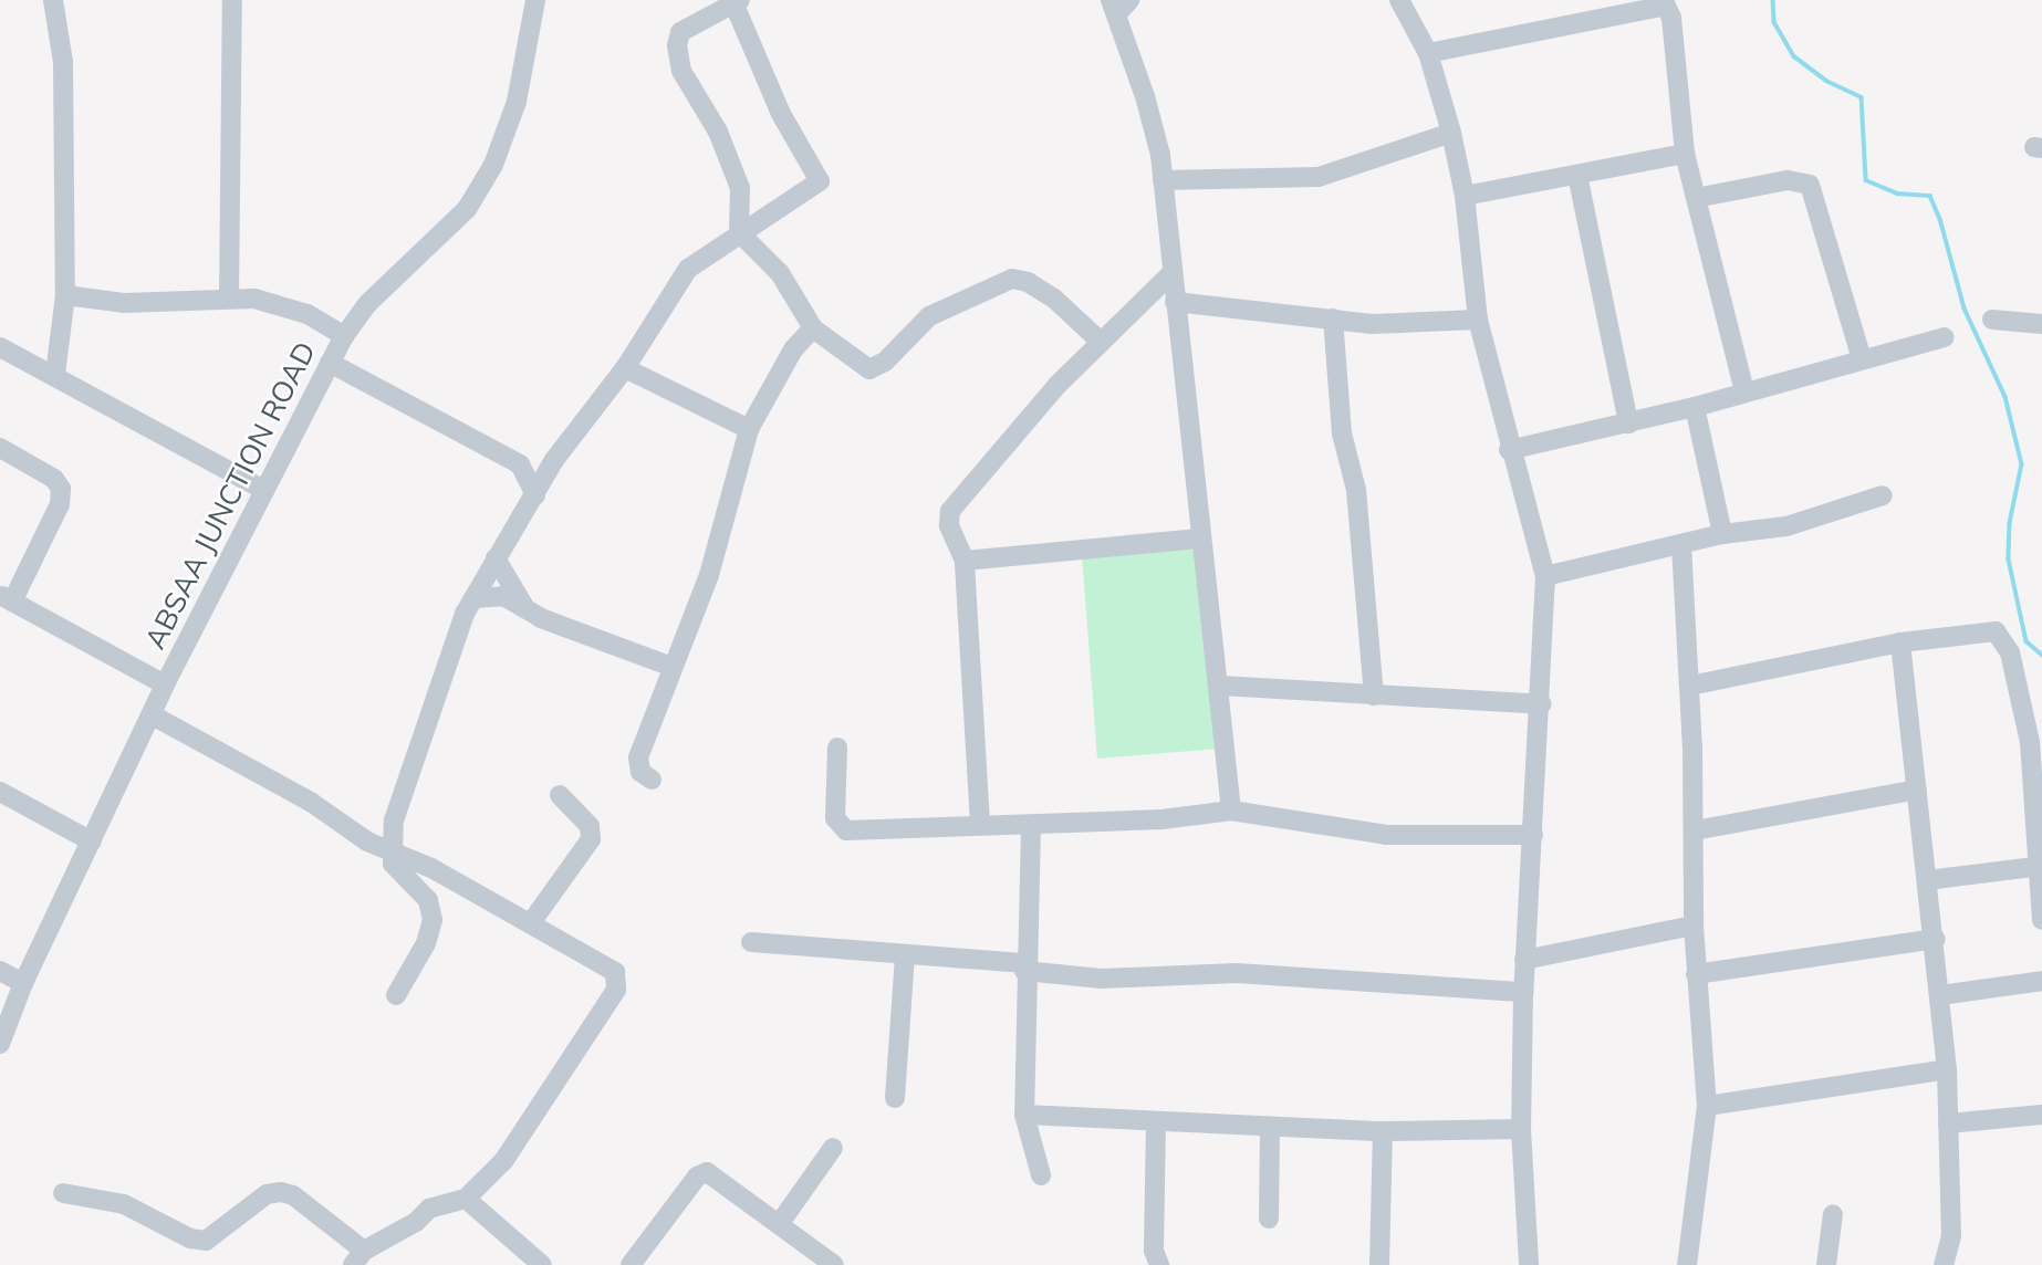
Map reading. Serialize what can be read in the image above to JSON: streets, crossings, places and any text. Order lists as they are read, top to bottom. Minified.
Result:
{"streets":{"street":["ABSAA JUNCTION ROAD"]}}
